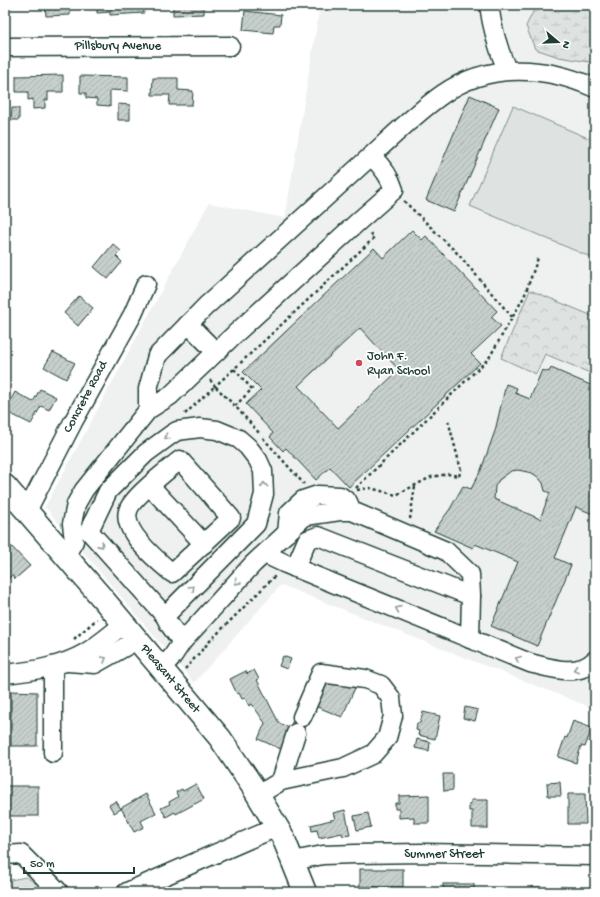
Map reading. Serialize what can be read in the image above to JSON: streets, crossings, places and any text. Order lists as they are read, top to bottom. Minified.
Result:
{"streets":{"main road":["Pleasant Street"],"street":["Pillsbury Avenue","Concrete Road","Summer Street"]},"crossings":[["Concrete Road","Pleasant Street"],["Pleasant Street","Summer Street"]],"places":["John F. Ryan School"],"scale_bar":"50 m","north":"right"}
